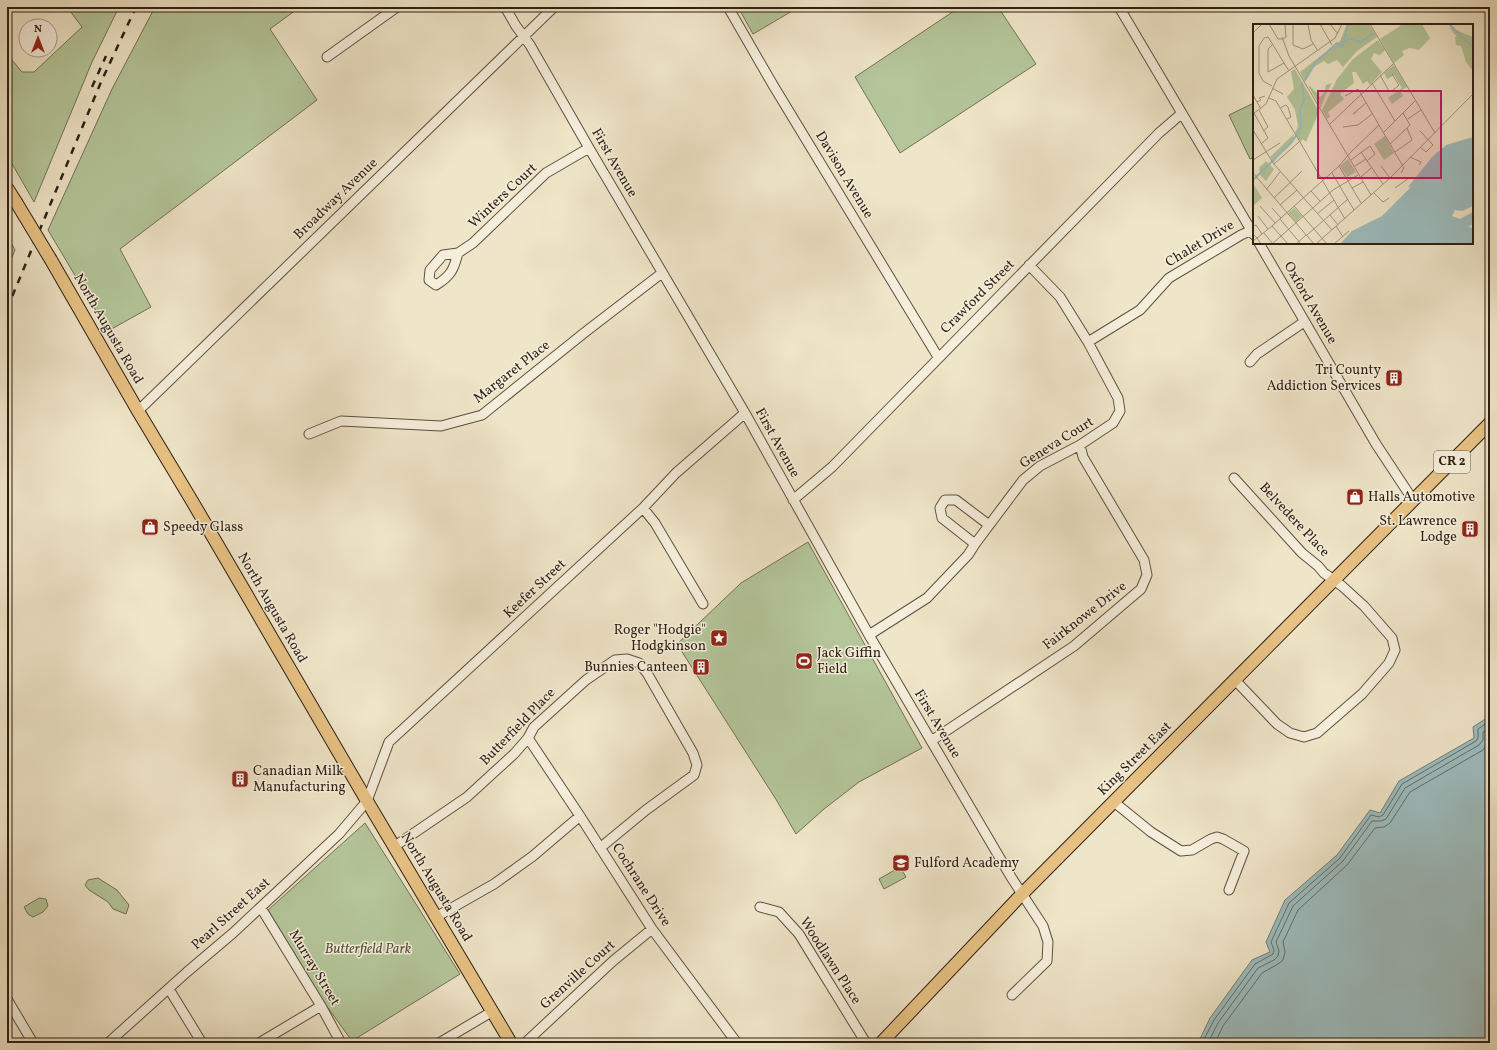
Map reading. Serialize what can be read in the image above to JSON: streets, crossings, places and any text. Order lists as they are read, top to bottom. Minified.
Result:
{"streets":{"main road":["North Augusta Road","CR 2","King Street East"],"street":["First Avenue","Davison Avenue","Winters Court","Broadway Avenue","Chalet Drive","Crawford Street","Oxford Avenue","Margaret Place","Geneva Court","Belvedere Place","Keefer Street","Fairknowe Drive","Butterfield Place","Cochrane Drive","Pearl Street East","Woodlawn Place","Murray Street","Grenville Court"]},"crossings":[["First Avenue","Winters Court"],["First Avenue","Broadway Avenue"],["First Avenue","Crawford Street"],["First Avenue","Margaret Place"],["First Avenue","Geneva Court"],["First Avenue","Keefer Street"],["First Avenue","Fairknowe Drive"],["First Avenue","King Street East"],["Davison Avenue","Crawford Street"],["Broadway Avenue","North Augusta Road"],["Chalet Drive","Geneva Court"],["Crawford Street","Geneva Court"],["Oxford Avenue","CR 2"],["Oxford Avenue","King Street East"],["North Augusta Road","Keefer Street"],["North Augusta Road","Butterfield Place"],["North Augusta Road","Pearl Street East"],["Geneva Court","Fairknowe Drive"],["CR 2","King Street East"],["Belvedere Place","King Street East"],["Keefer Street","Pearl Street East"],["Butterfield Place","Cochrane Drive"],["Cochrane Drive","Grenville Court"],["Pearl Street East","Murray Street"]],"parks":["Butterfield Park"],"places":{"building":["Tri County Addiction Services","St. Lawrence Lodge","Bunnies Canteen","Canadian Milk Manufacturing"],"shop":["Halls Automotive","Speedy Glass"],"place":["Roger \"Hodgie\" Hodgkinson"],"sports":["Jack Giffin Field"],"school or university":["Fulford Academy"]},"north":"top"}
